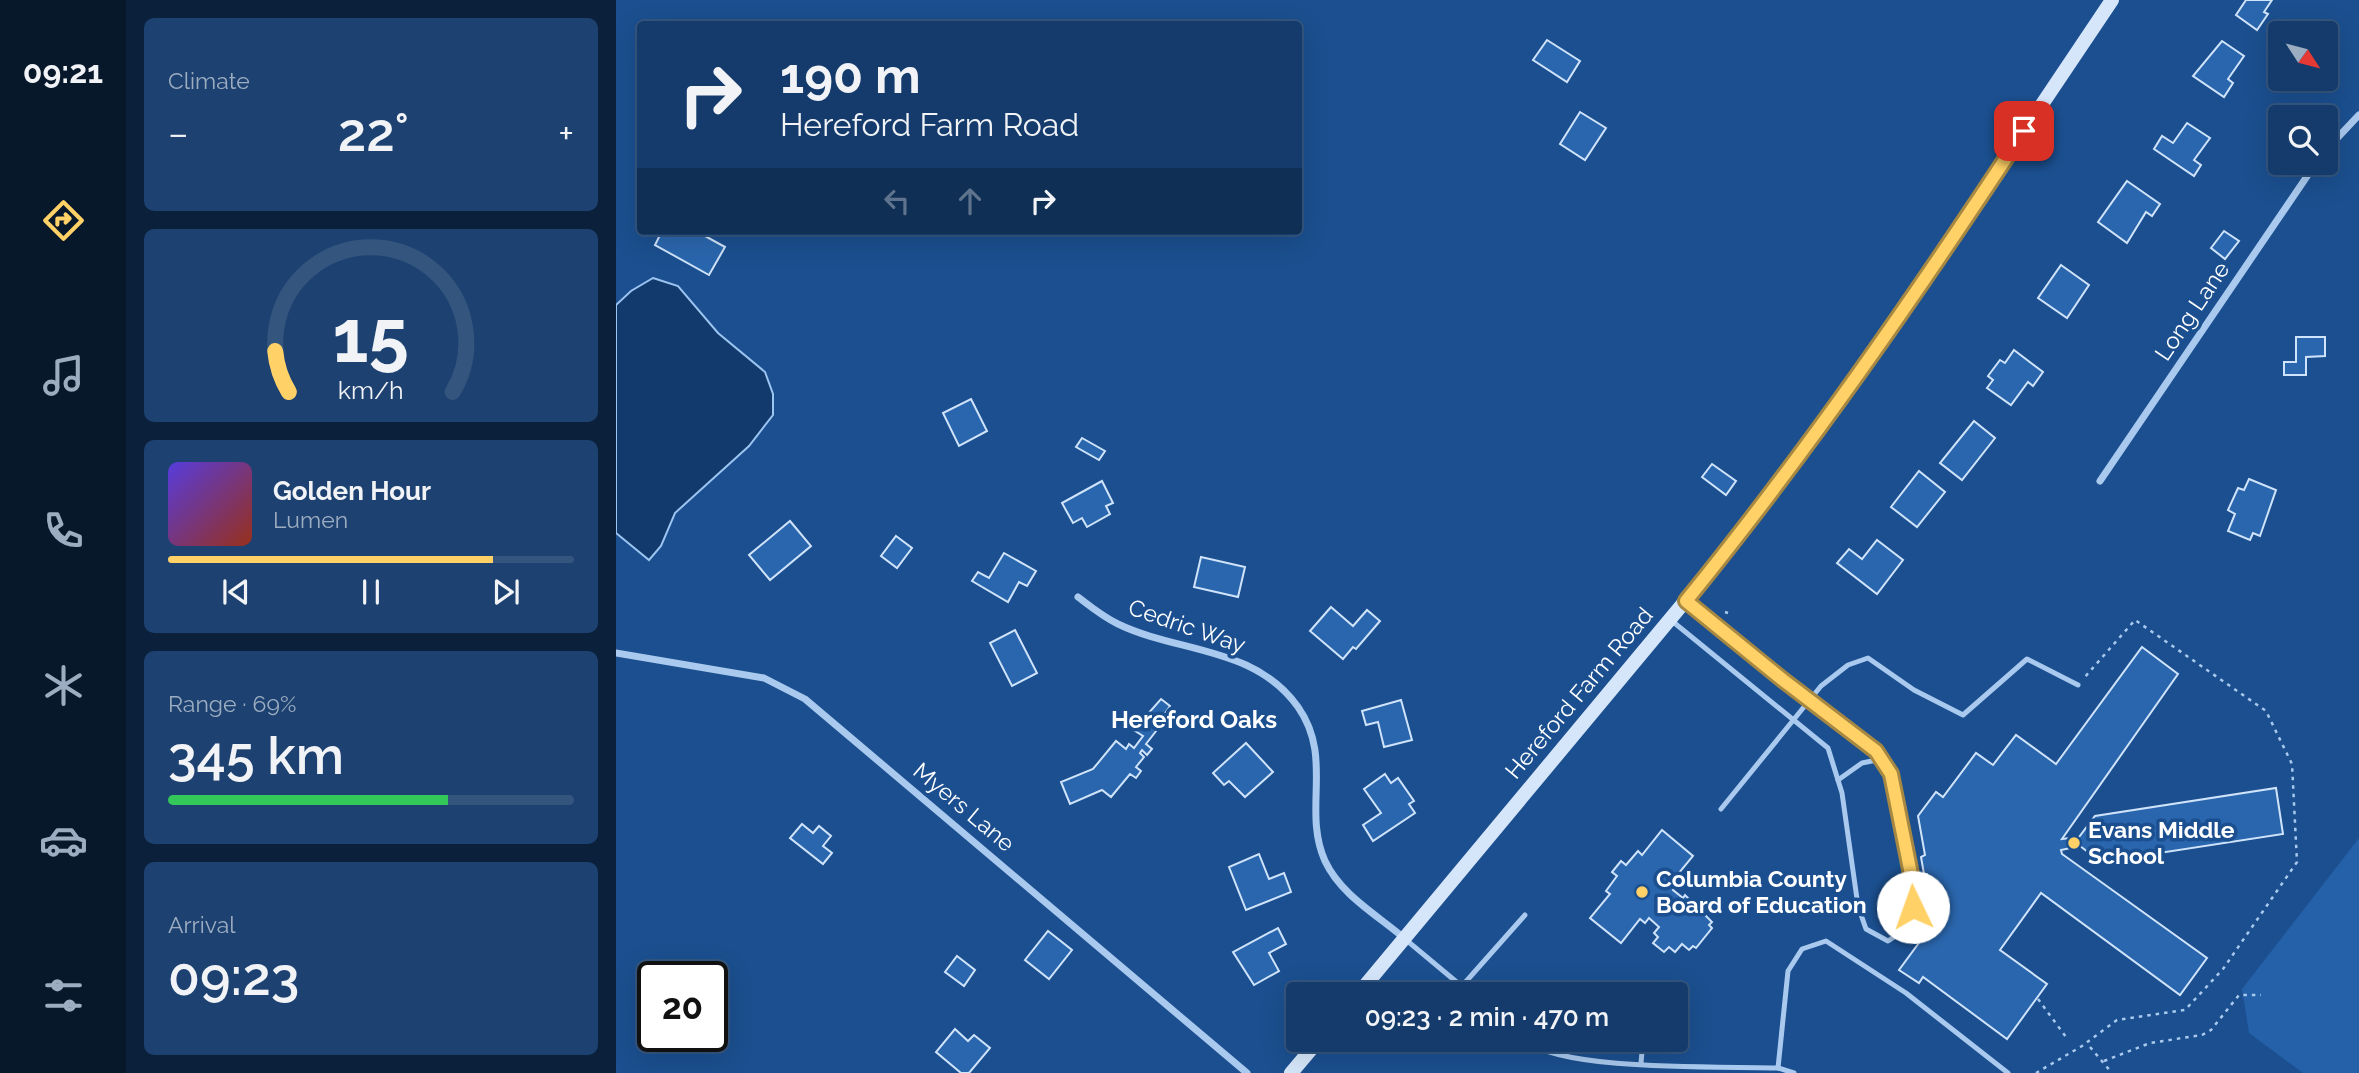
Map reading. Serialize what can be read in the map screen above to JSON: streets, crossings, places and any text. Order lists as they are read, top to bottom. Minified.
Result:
{"streets":{"street":["Long Lane","Cedric Way","Hereford Farm Road","Myers Lane"]},"crossings":[["Cedric Way","Hereford Farm Road"]],"districts":["Hereford Oaks"],"places":["Evans Middle School","Columbia County Board of Education"],"north":"bottom right","page":{"tabs":"09:21","tile":["Climate",["Range · 69%","345 km"],["Arrival","09:23"]],"turn":["190 m","Hereford Farm Road"],"heat":["−","22°","+"],"song":["Golden Hour","Lumen"],"limit":"20","trip":"09:23 · 2 min · 470 m","gauge":["15","km/h"]}}
